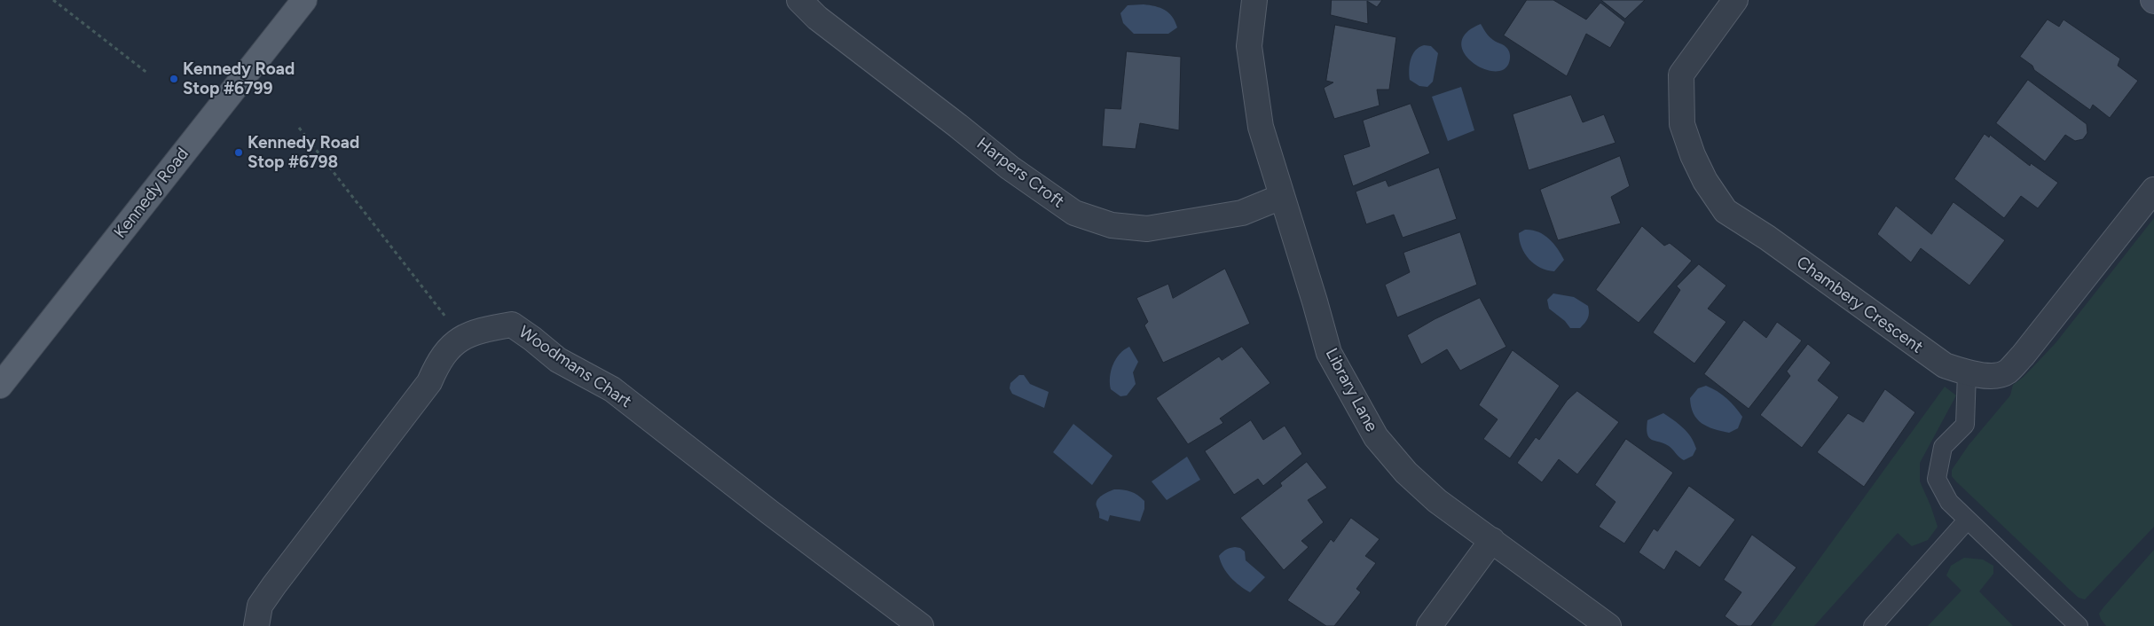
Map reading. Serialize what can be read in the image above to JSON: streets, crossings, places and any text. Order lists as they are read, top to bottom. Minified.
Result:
{"streets":{"main road":["Kennedy Road"],"street":["Harpers Croft","Chambery Crescent","Woodmans Chart","Library Lane"]},"crossings":[["Harpers Croft","Library Lane"]],"places":["Kennedy Road Stop #6799","Kennedy Road Stop #6798"]}
